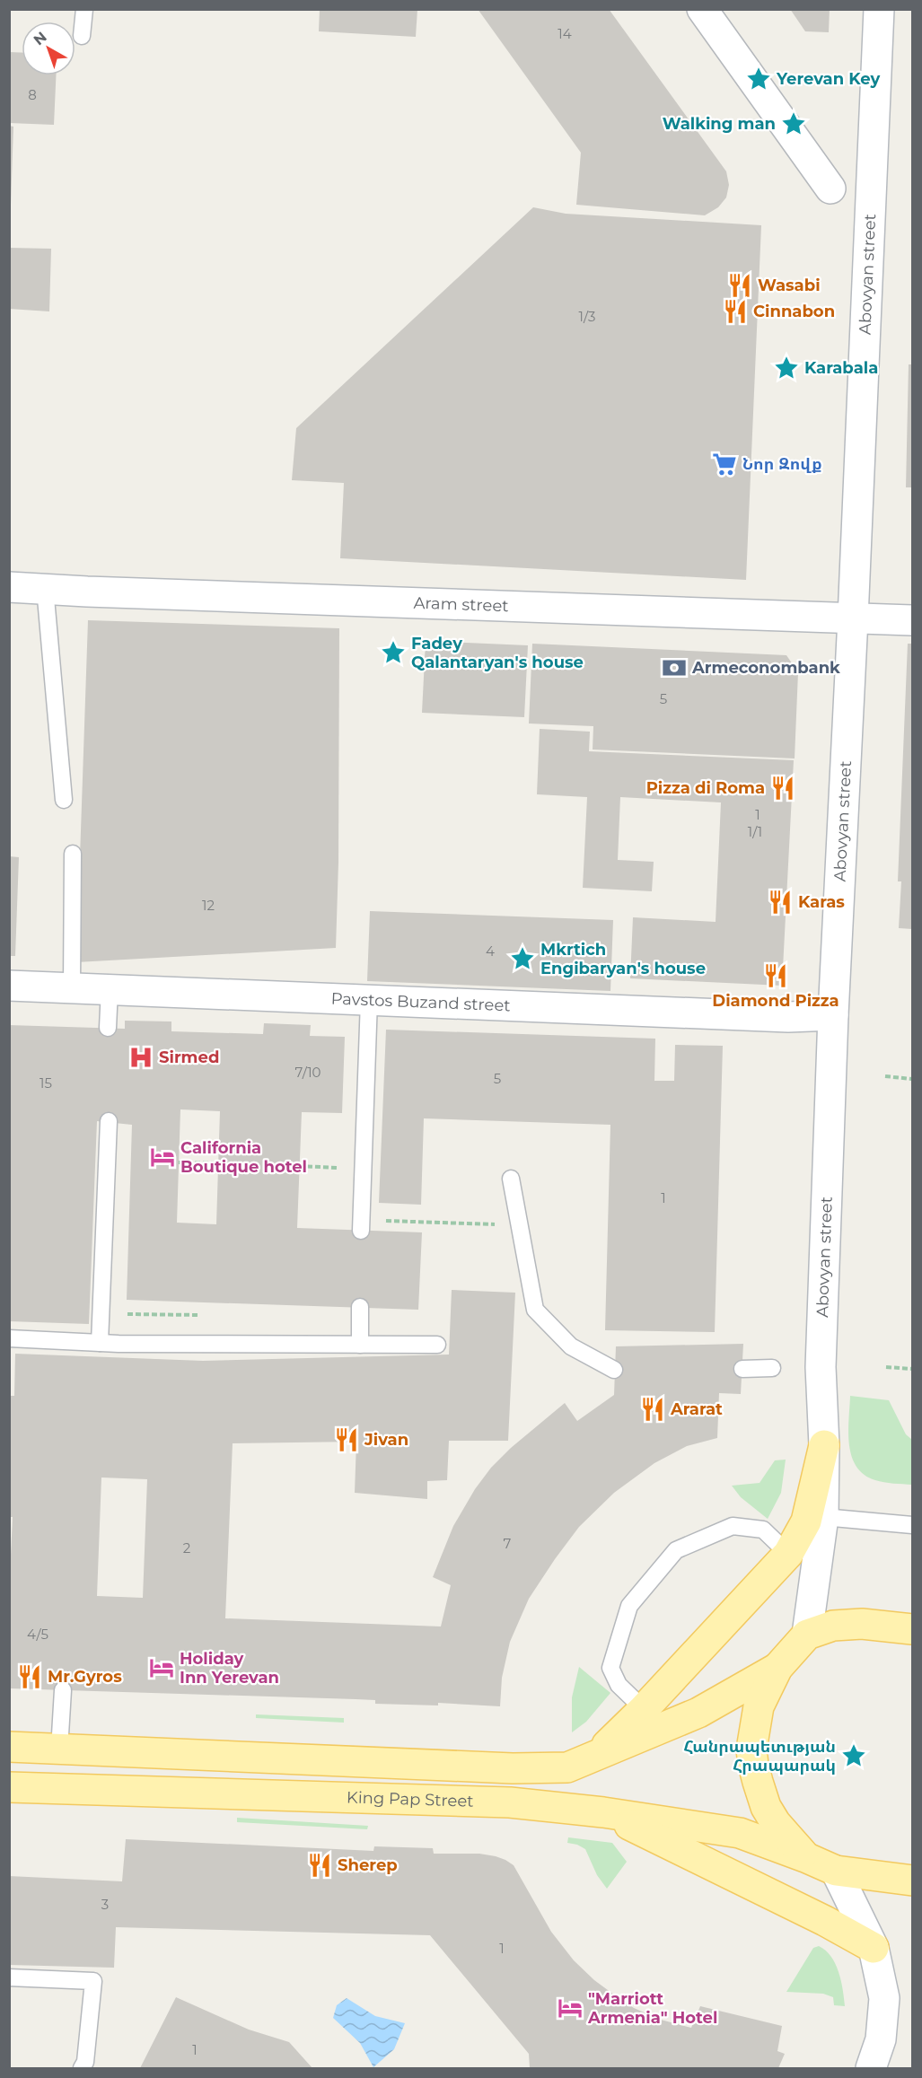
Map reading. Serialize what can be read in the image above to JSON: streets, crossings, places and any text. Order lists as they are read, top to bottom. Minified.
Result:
{"streets":{"main road":["King Pap Street"],"street":["Abovyan street","Aram street","Pavstos Buzand street"]},"crossings":[["Abovyan street","Aram street"],["Abovyan street","Pavstos Buzand street"]],"places":{"place":["Yerevan Key","Walking man","Karabala","Fadey Qalantaryan's house","Mkrtich Engibaryan's house","Հանրապետւթյան Հրապարակ"],"restaurant":["Wasabi","Cinnabon","Pizza di Roma","Karas","Diamond Pizza","Ararat","Jivan","Mr.Gyros","Sherep"],"supermarket":["Նոր Զովք"],"bank":["Armeconombank"],"hospital":["Sirmed"],"hotel":["California Boutique hotel","Holiday Inn Yerevan","\"Marriott Armenia\" Hotel"]},"house_numbers":["14","8","1/3","5","1","1/1","12","4","7/10","5","15","1","7","2","4/5","3","1","1"],"north":"top left"}
